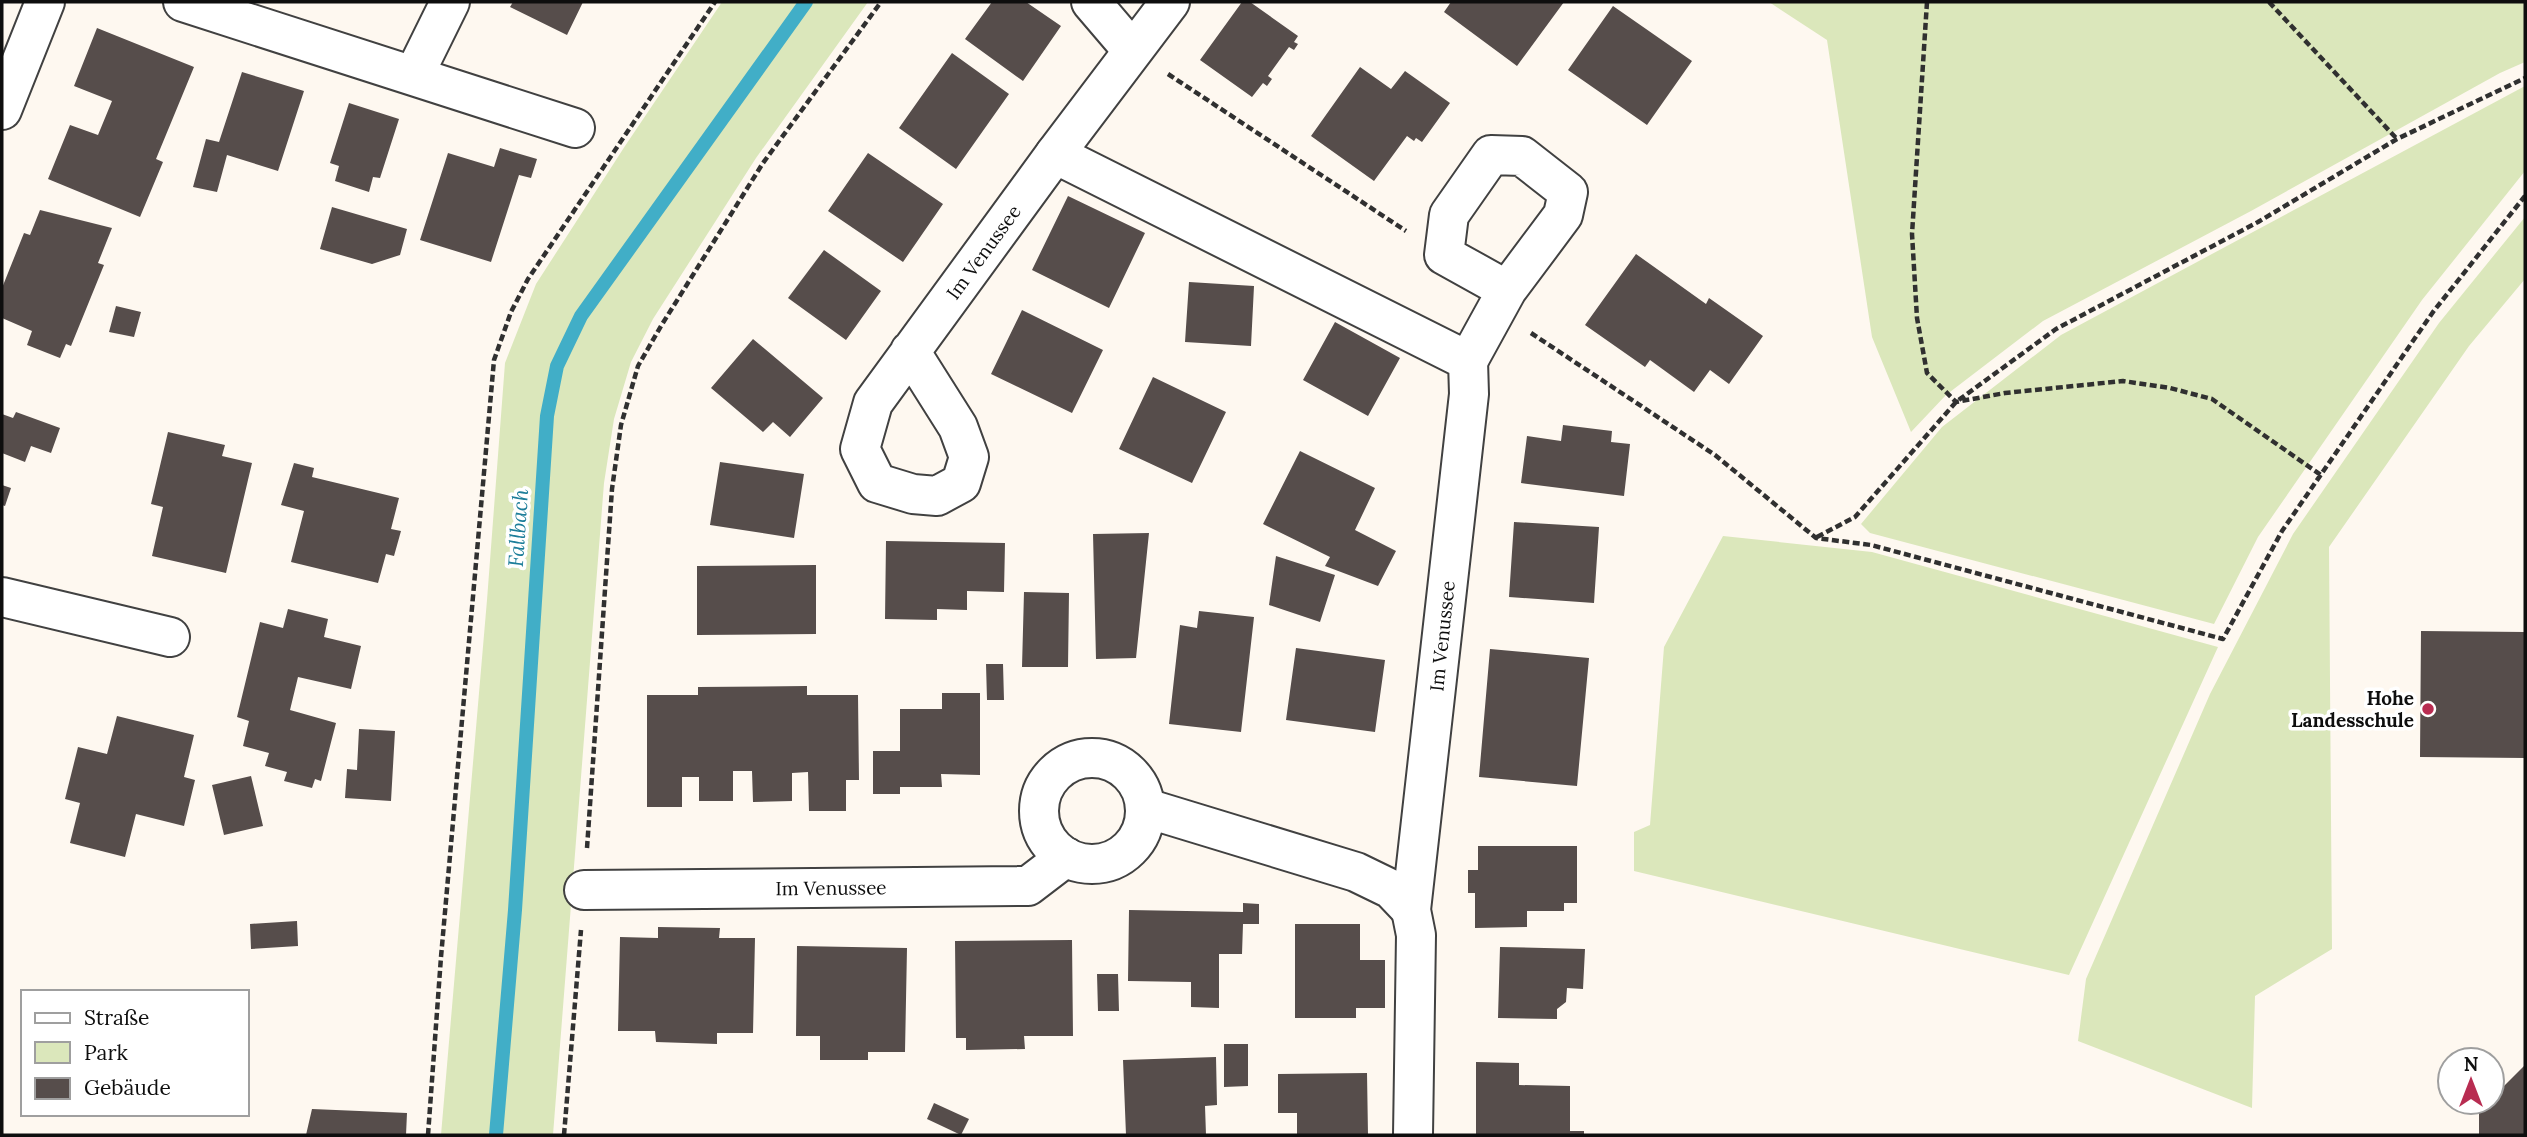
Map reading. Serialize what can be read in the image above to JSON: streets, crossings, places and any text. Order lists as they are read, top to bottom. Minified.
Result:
{"streets":{"street":["Im Venussee"]},"water":["Fallbach"],"places":["Hohe Landesschule"],"legend":["Straße","Park","Gebäude"],"north":"top"}
